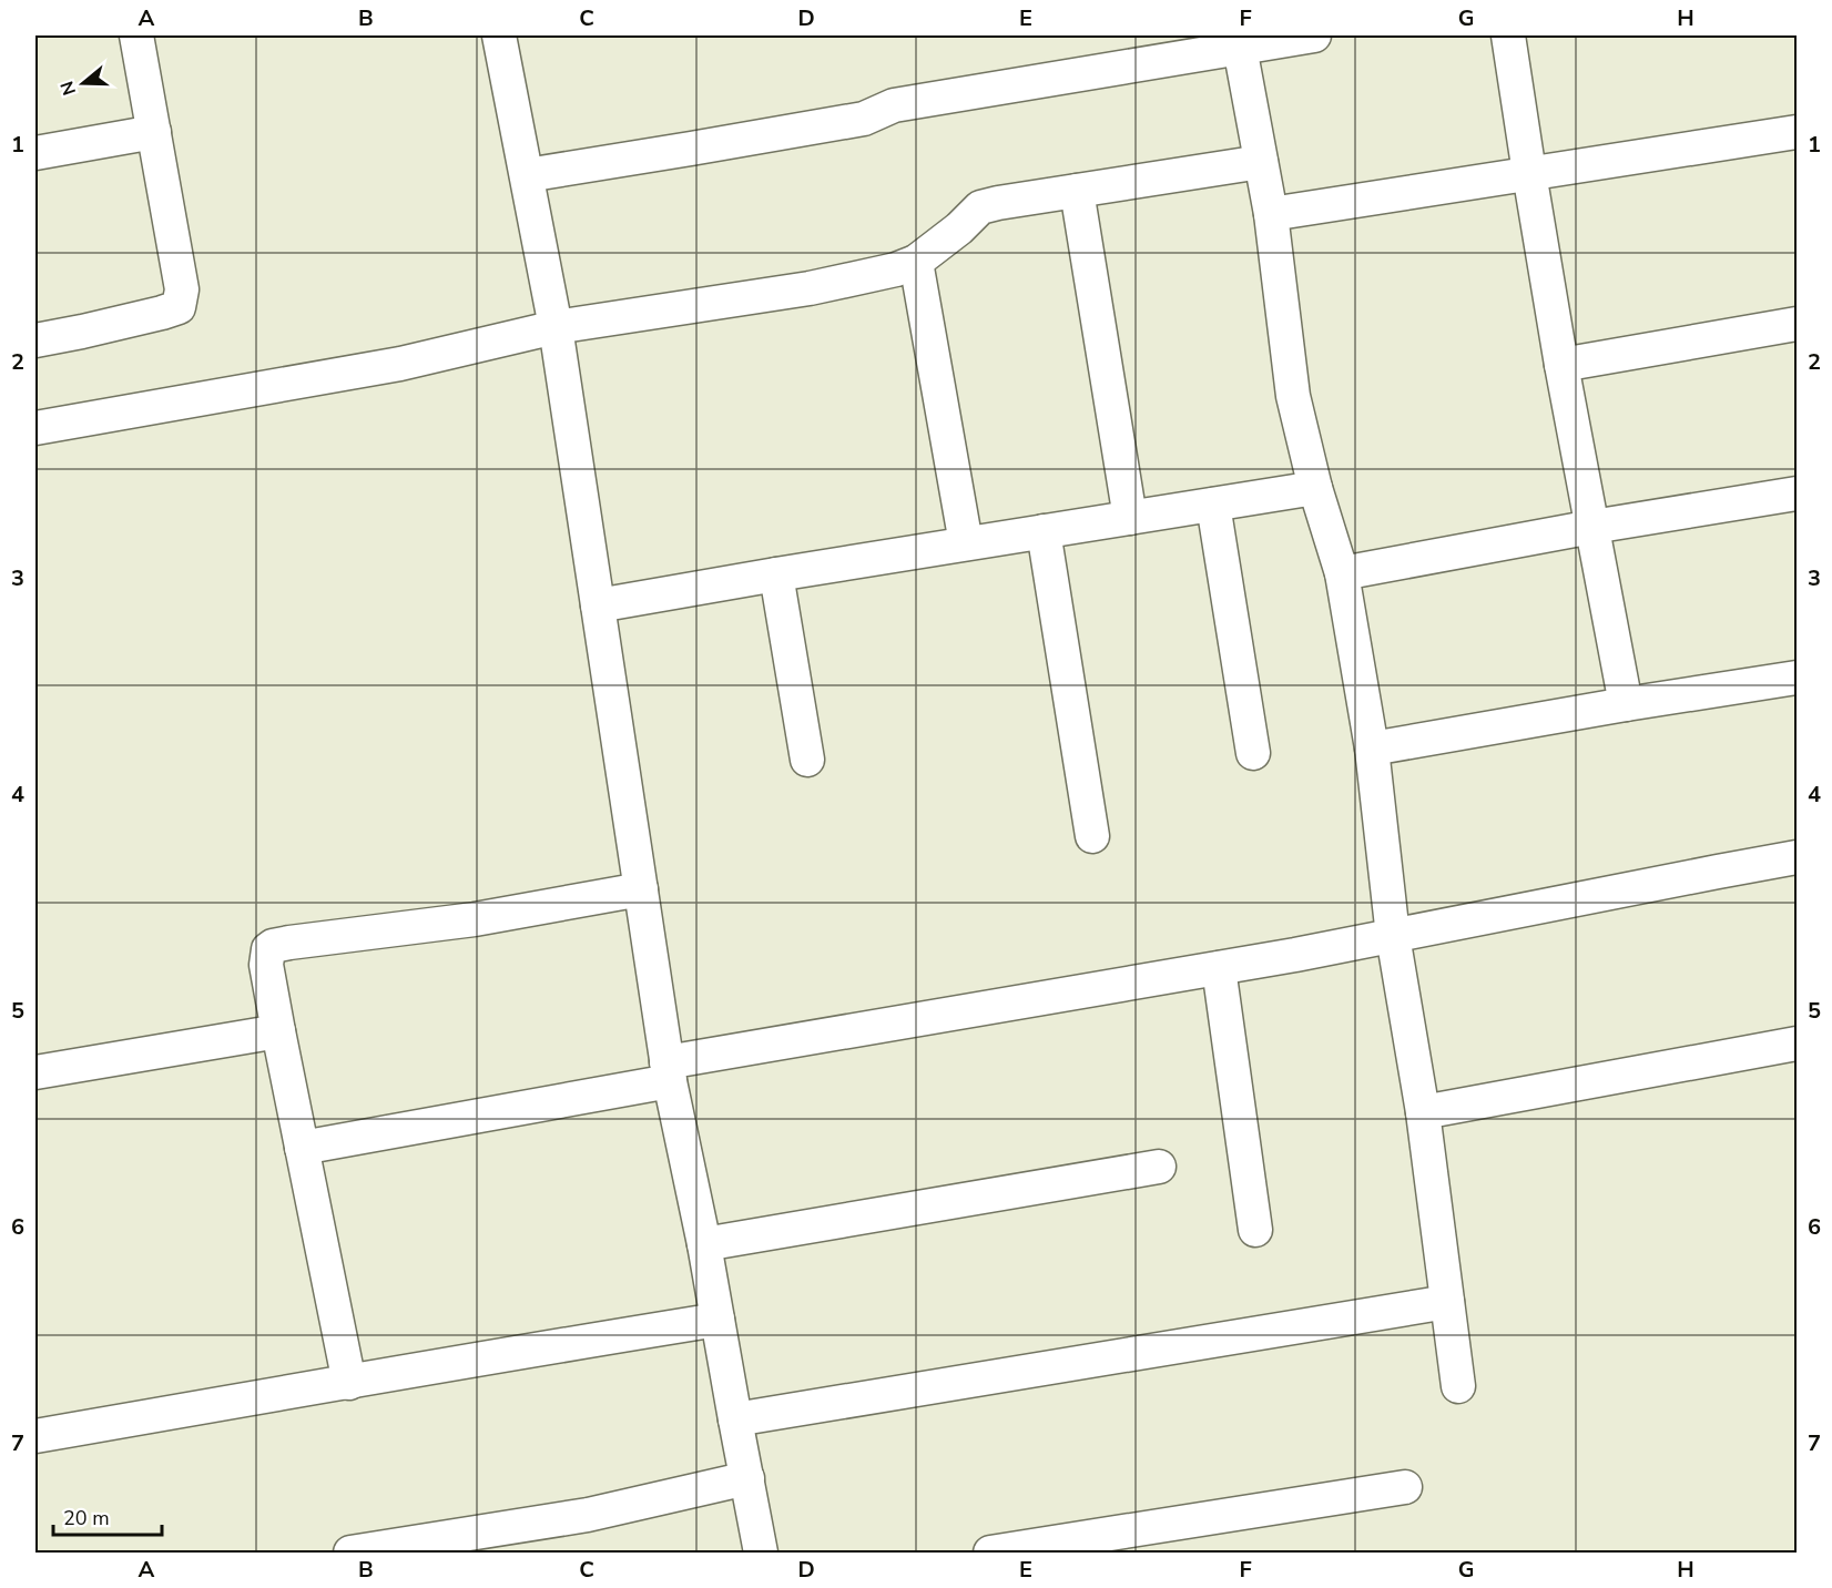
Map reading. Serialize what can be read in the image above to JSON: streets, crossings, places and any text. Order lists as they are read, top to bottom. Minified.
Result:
{"scale_bar":"20 m","north":"left","grid":{"columns":["A","B","C","D","E","F","G","H"],"rows":["1","2","3","4","5","6","7"]}}
